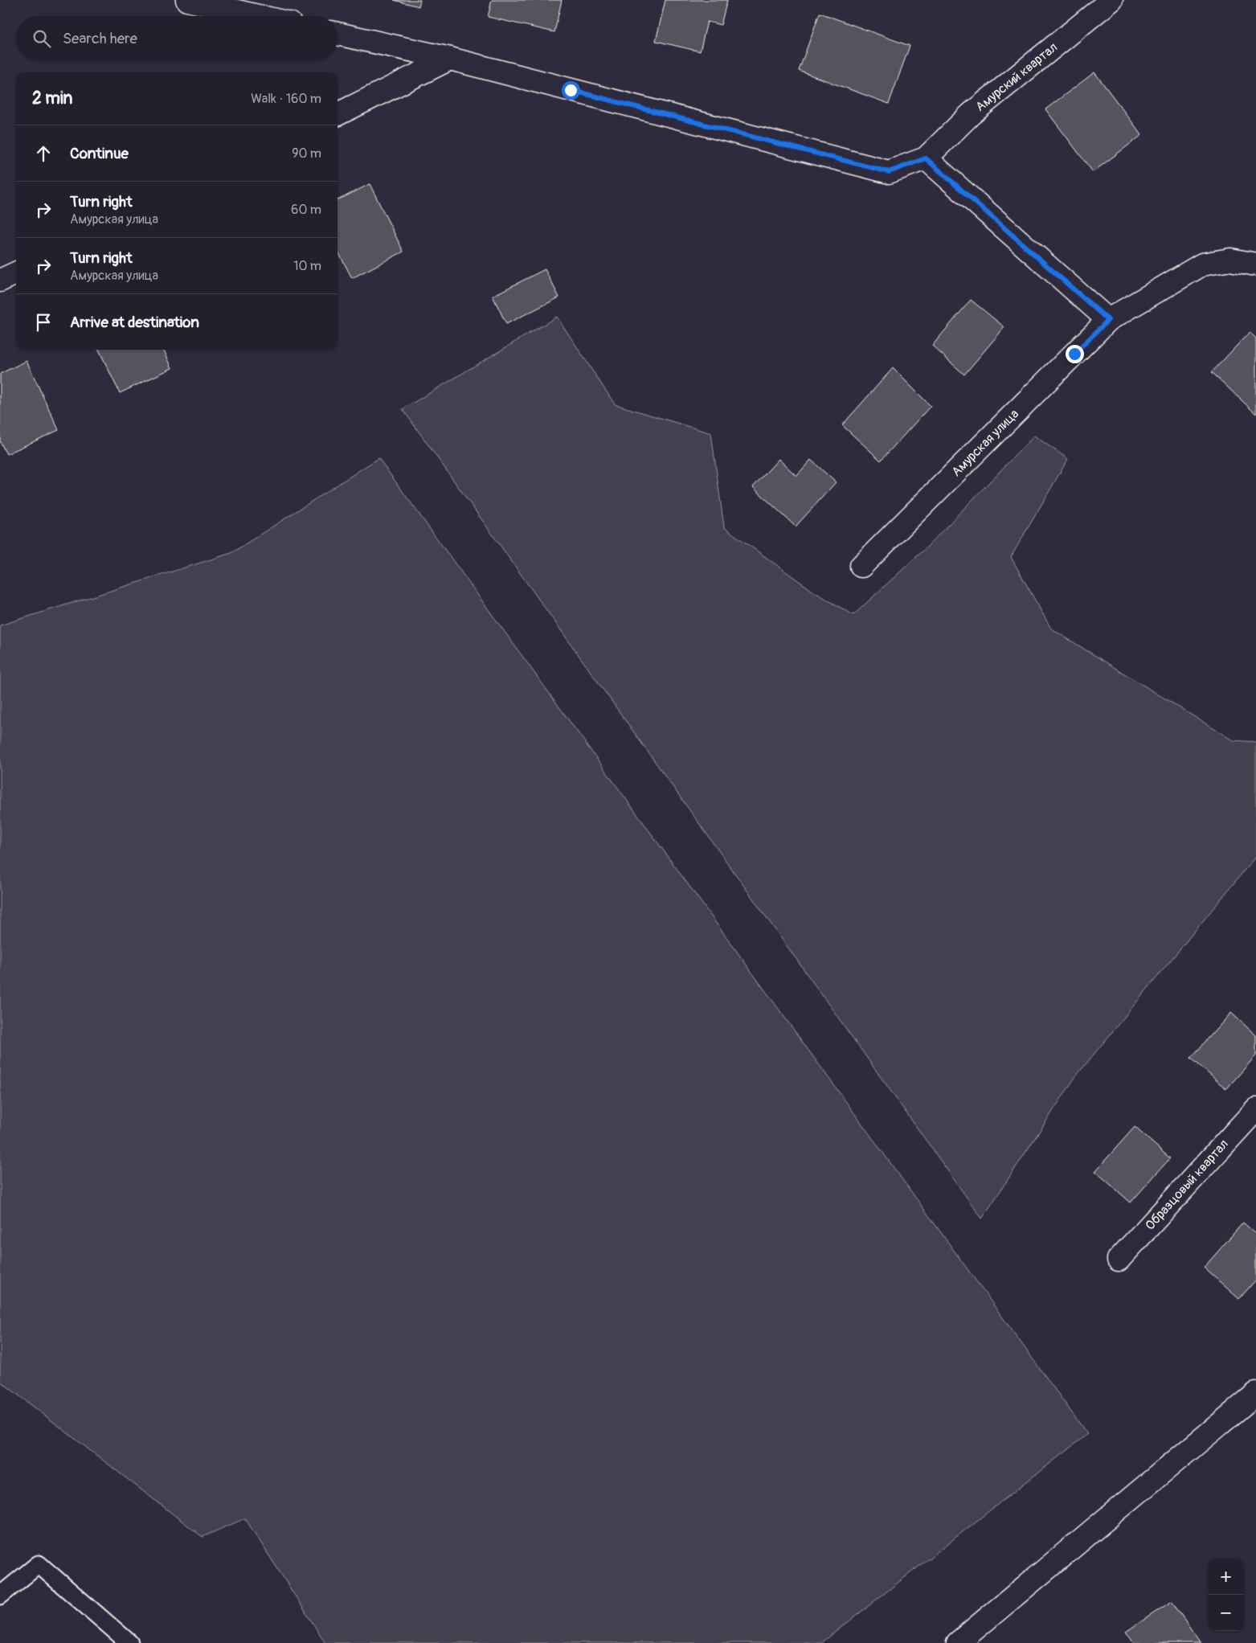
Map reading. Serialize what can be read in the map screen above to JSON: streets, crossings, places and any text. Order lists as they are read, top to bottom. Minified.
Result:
{"streets":{"street":["Амурский квартал","Амурская улица","Образцовый квартал"]},"page":{"search":"Search here","heading":["2 min","Walk · 160 m"],"list":[["Continue","90 m"],["Turn right","Амурская улица","60 m"],["Turn right","Амурская улица","10 m"],"Arrive at destination"],"map_buttons":["+","−"]}}
